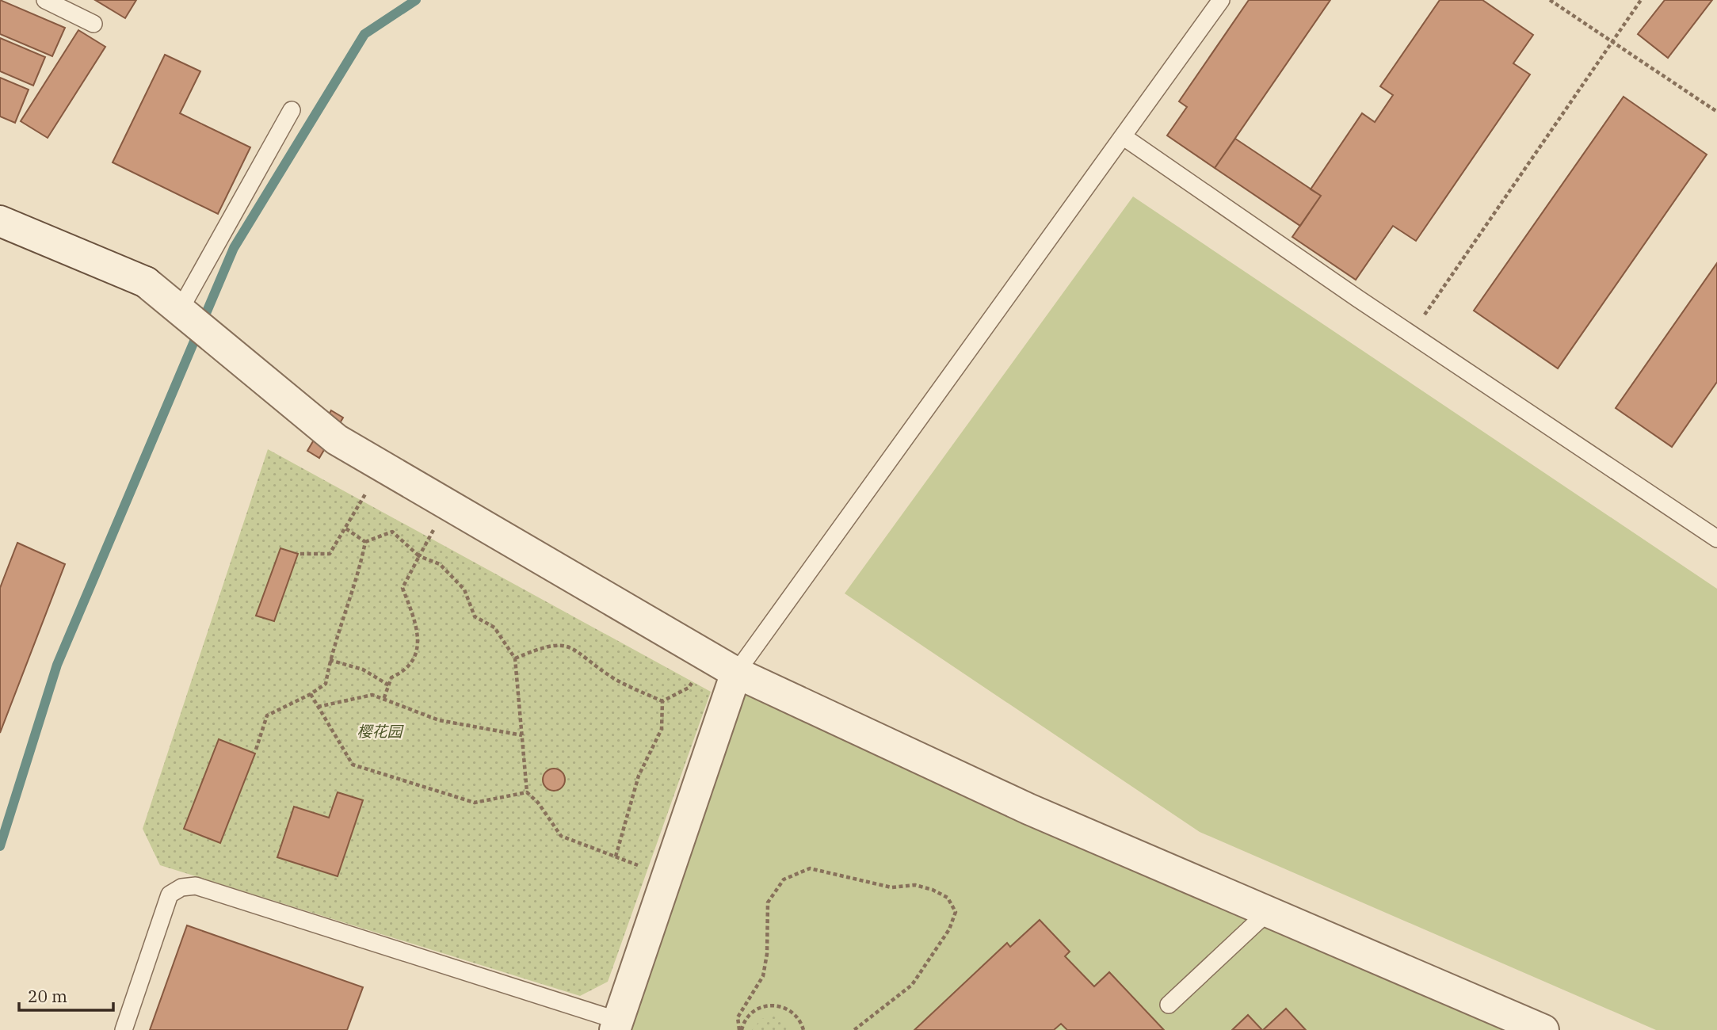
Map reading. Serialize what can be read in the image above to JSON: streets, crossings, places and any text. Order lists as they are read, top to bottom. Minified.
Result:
{"parks":["樱花园"],"scale_bar":"20 m"}
